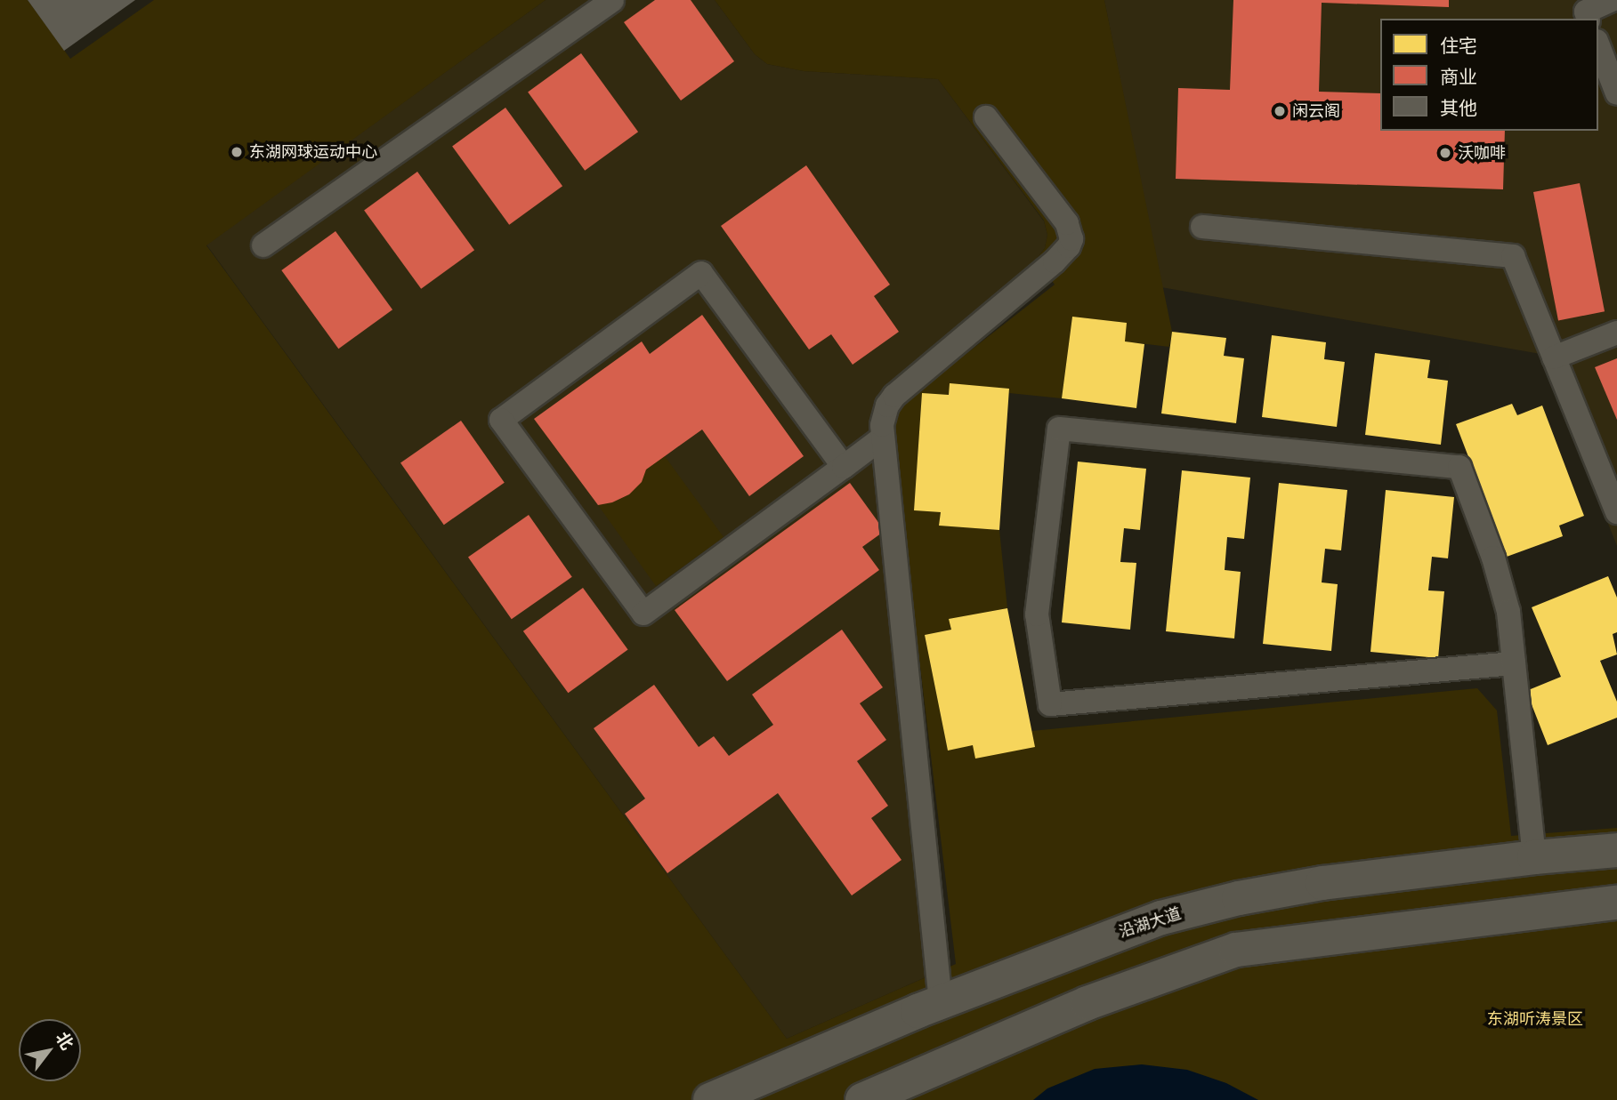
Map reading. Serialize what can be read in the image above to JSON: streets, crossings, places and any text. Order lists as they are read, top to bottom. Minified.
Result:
{"streets":{"street":["沿湖大道"]},"parks":["东湖听涛景区"],"places":["闲云阁","东湖网球运动中心","沃咖啡"],"legend":["住宅","商业","其他"],"north":"top right"}
